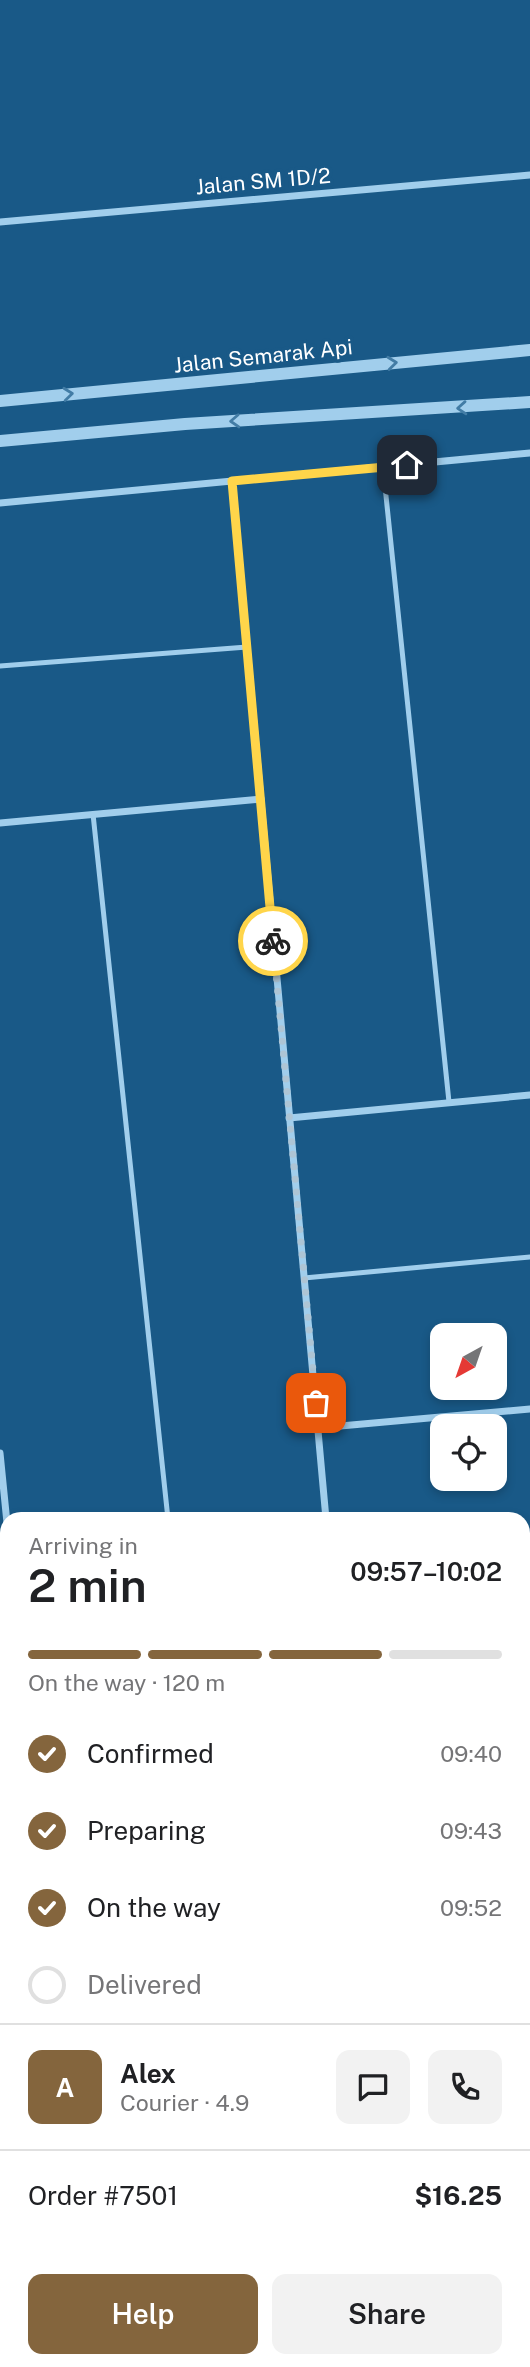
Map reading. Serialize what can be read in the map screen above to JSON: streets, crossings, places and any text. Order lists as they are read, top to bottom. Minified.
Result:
{"streets":{"street":["Jalan SM 1D/2","Jalan Semarak Api"]},"north":"bottom left","page":{"heading":["2 min","Arriving in","09:57–10:02"],"panel":["Alex","Courier · 4.9","Order #7501","$16.25"],"bar":"On the way · 120 m","list":[["Confirmed","09:40"],["Preparing","09:43"],["On the way","09:52"],"Delivered"],"round":"A","buttons":["Help","Share"]}}
